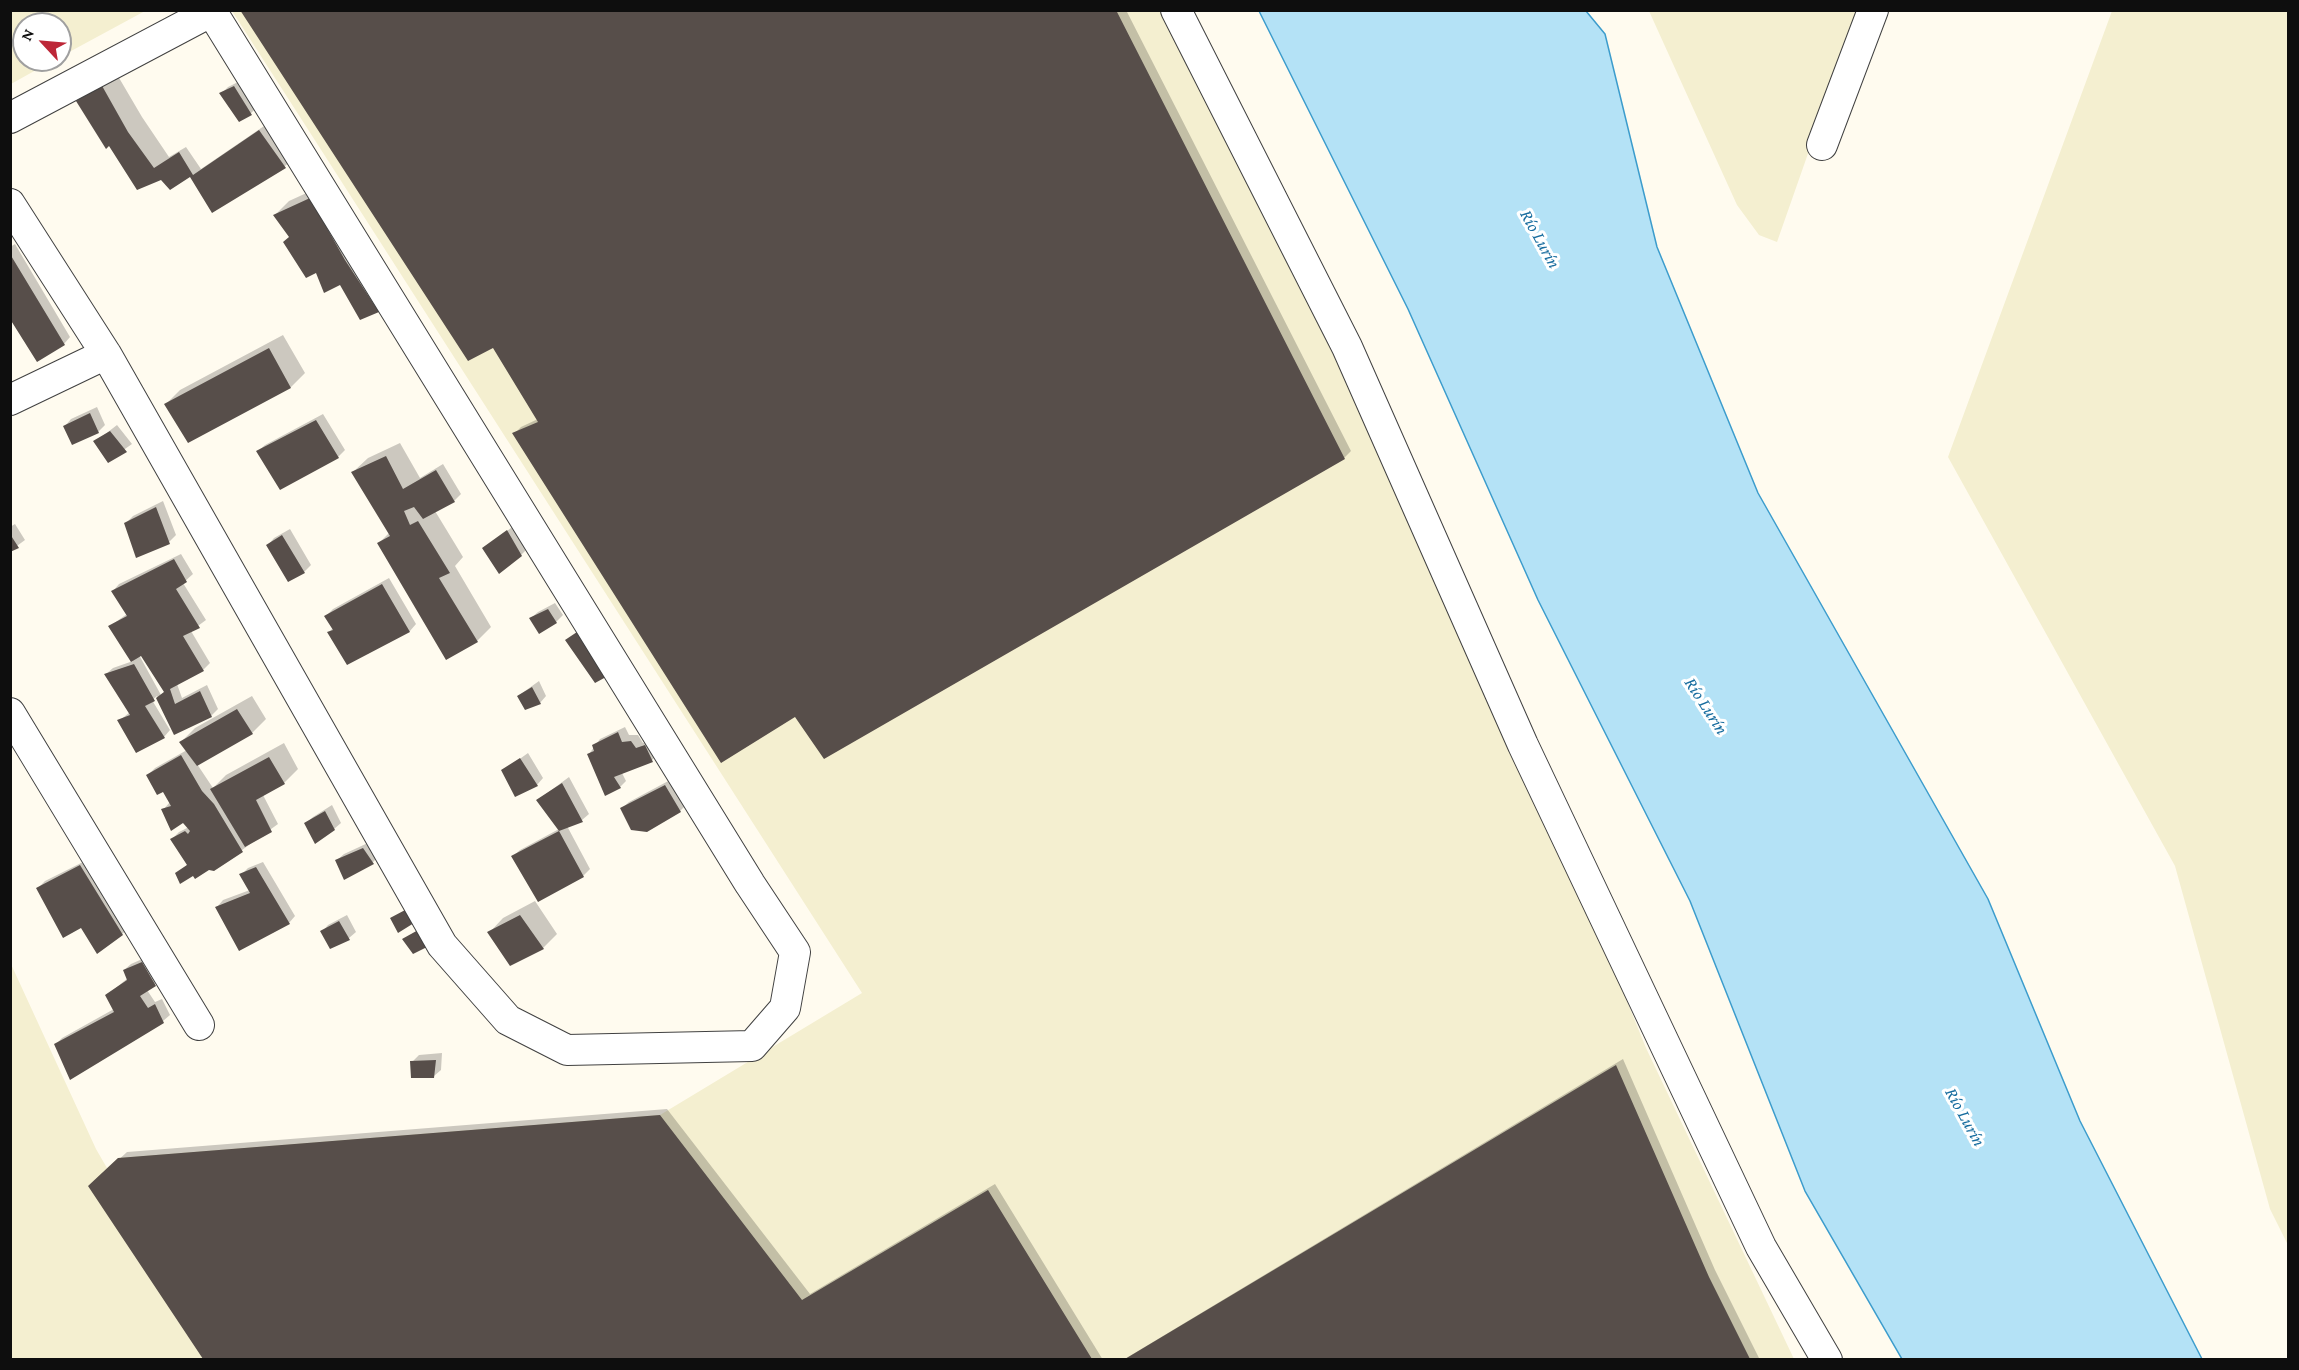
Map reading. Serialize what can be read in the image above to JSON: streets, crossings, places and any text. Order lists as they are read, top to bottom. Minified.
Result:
{"water":["Río Lurín"],"north":"top left"}
